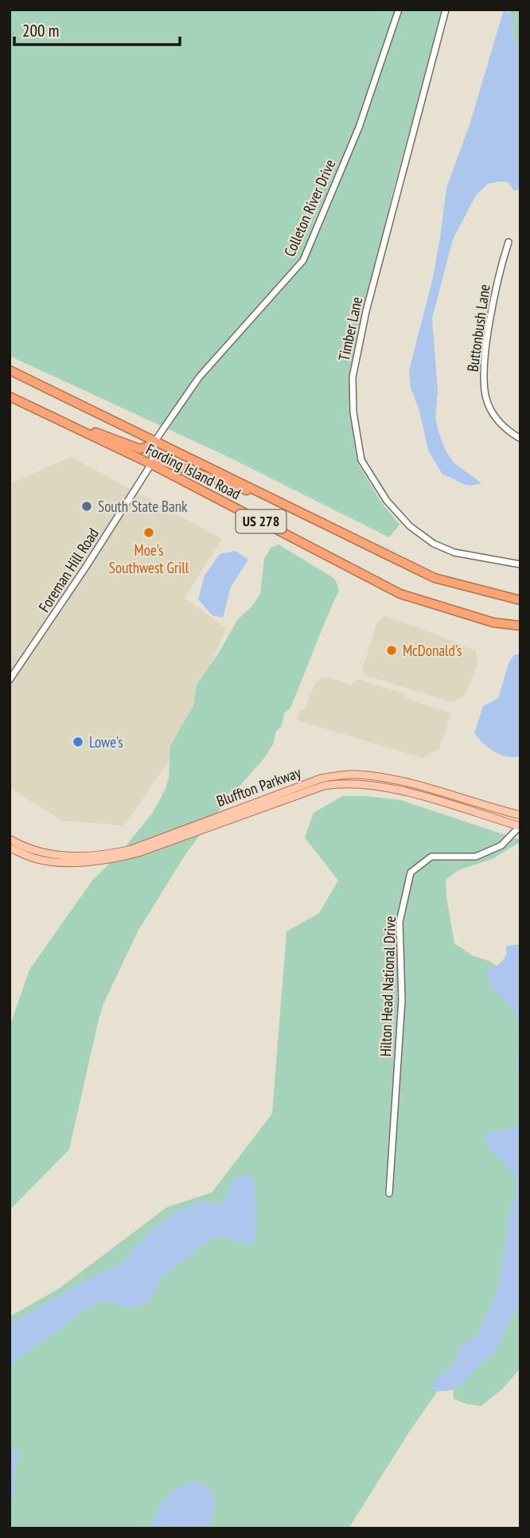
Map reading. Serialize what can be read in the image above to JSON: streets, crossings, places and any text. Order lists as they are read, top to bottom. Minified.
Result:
{"streets":{"highway":["Fording Island Road","US 278"],"main road":["Bluffton Parkway"],"street":["Colleton River Drive","Buttonbush Lane","Timber Lane","Foreman Hill Road","Hilton Head National Drive"]},"crossings":[["Colleton River Drive","Fording Island Road"],["Colleton River Drive","Foreman Hill Road"],["Fording Island Road","Foreman Hill Road"],["Bluffton Parkway","Hilton Head National Drive"]],"places":["South State Bank","Moe's Southwest Grill","McDonald's","Lowe's"],"scale_bar":"200 m"}
